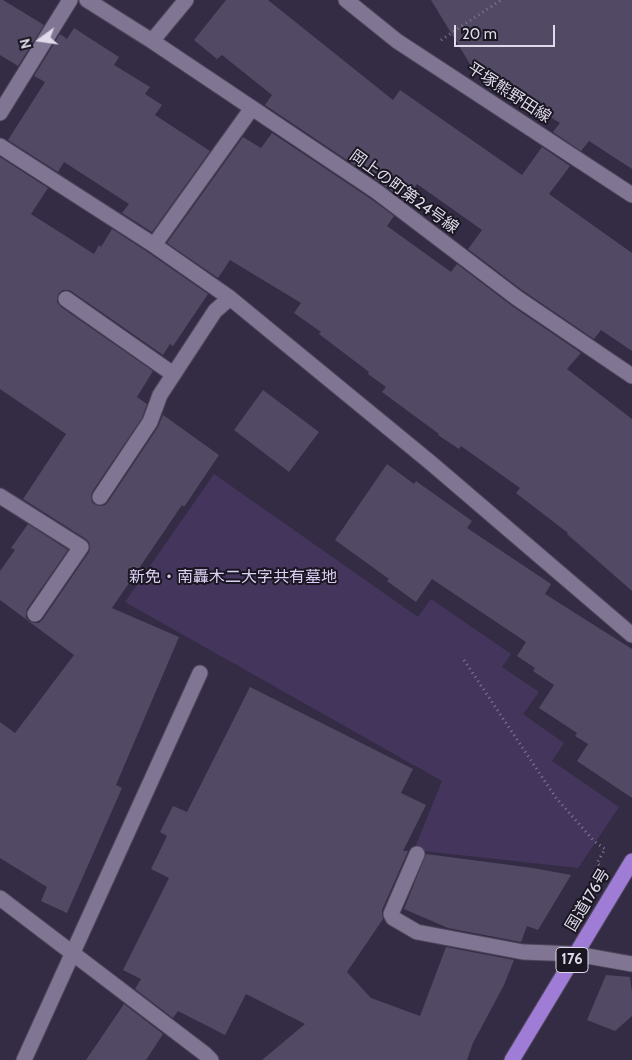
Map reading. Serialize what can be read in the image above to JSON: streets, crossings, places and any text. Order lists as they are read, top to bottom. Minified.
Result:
{"streets":{"highway":["国道176号","176"],"street":["平塚熊野田線","岡上の町第24号線"]},"parks":["新免・南轟木二大字共有墓地"],"scale_bar":"20 m","north":"left"}
